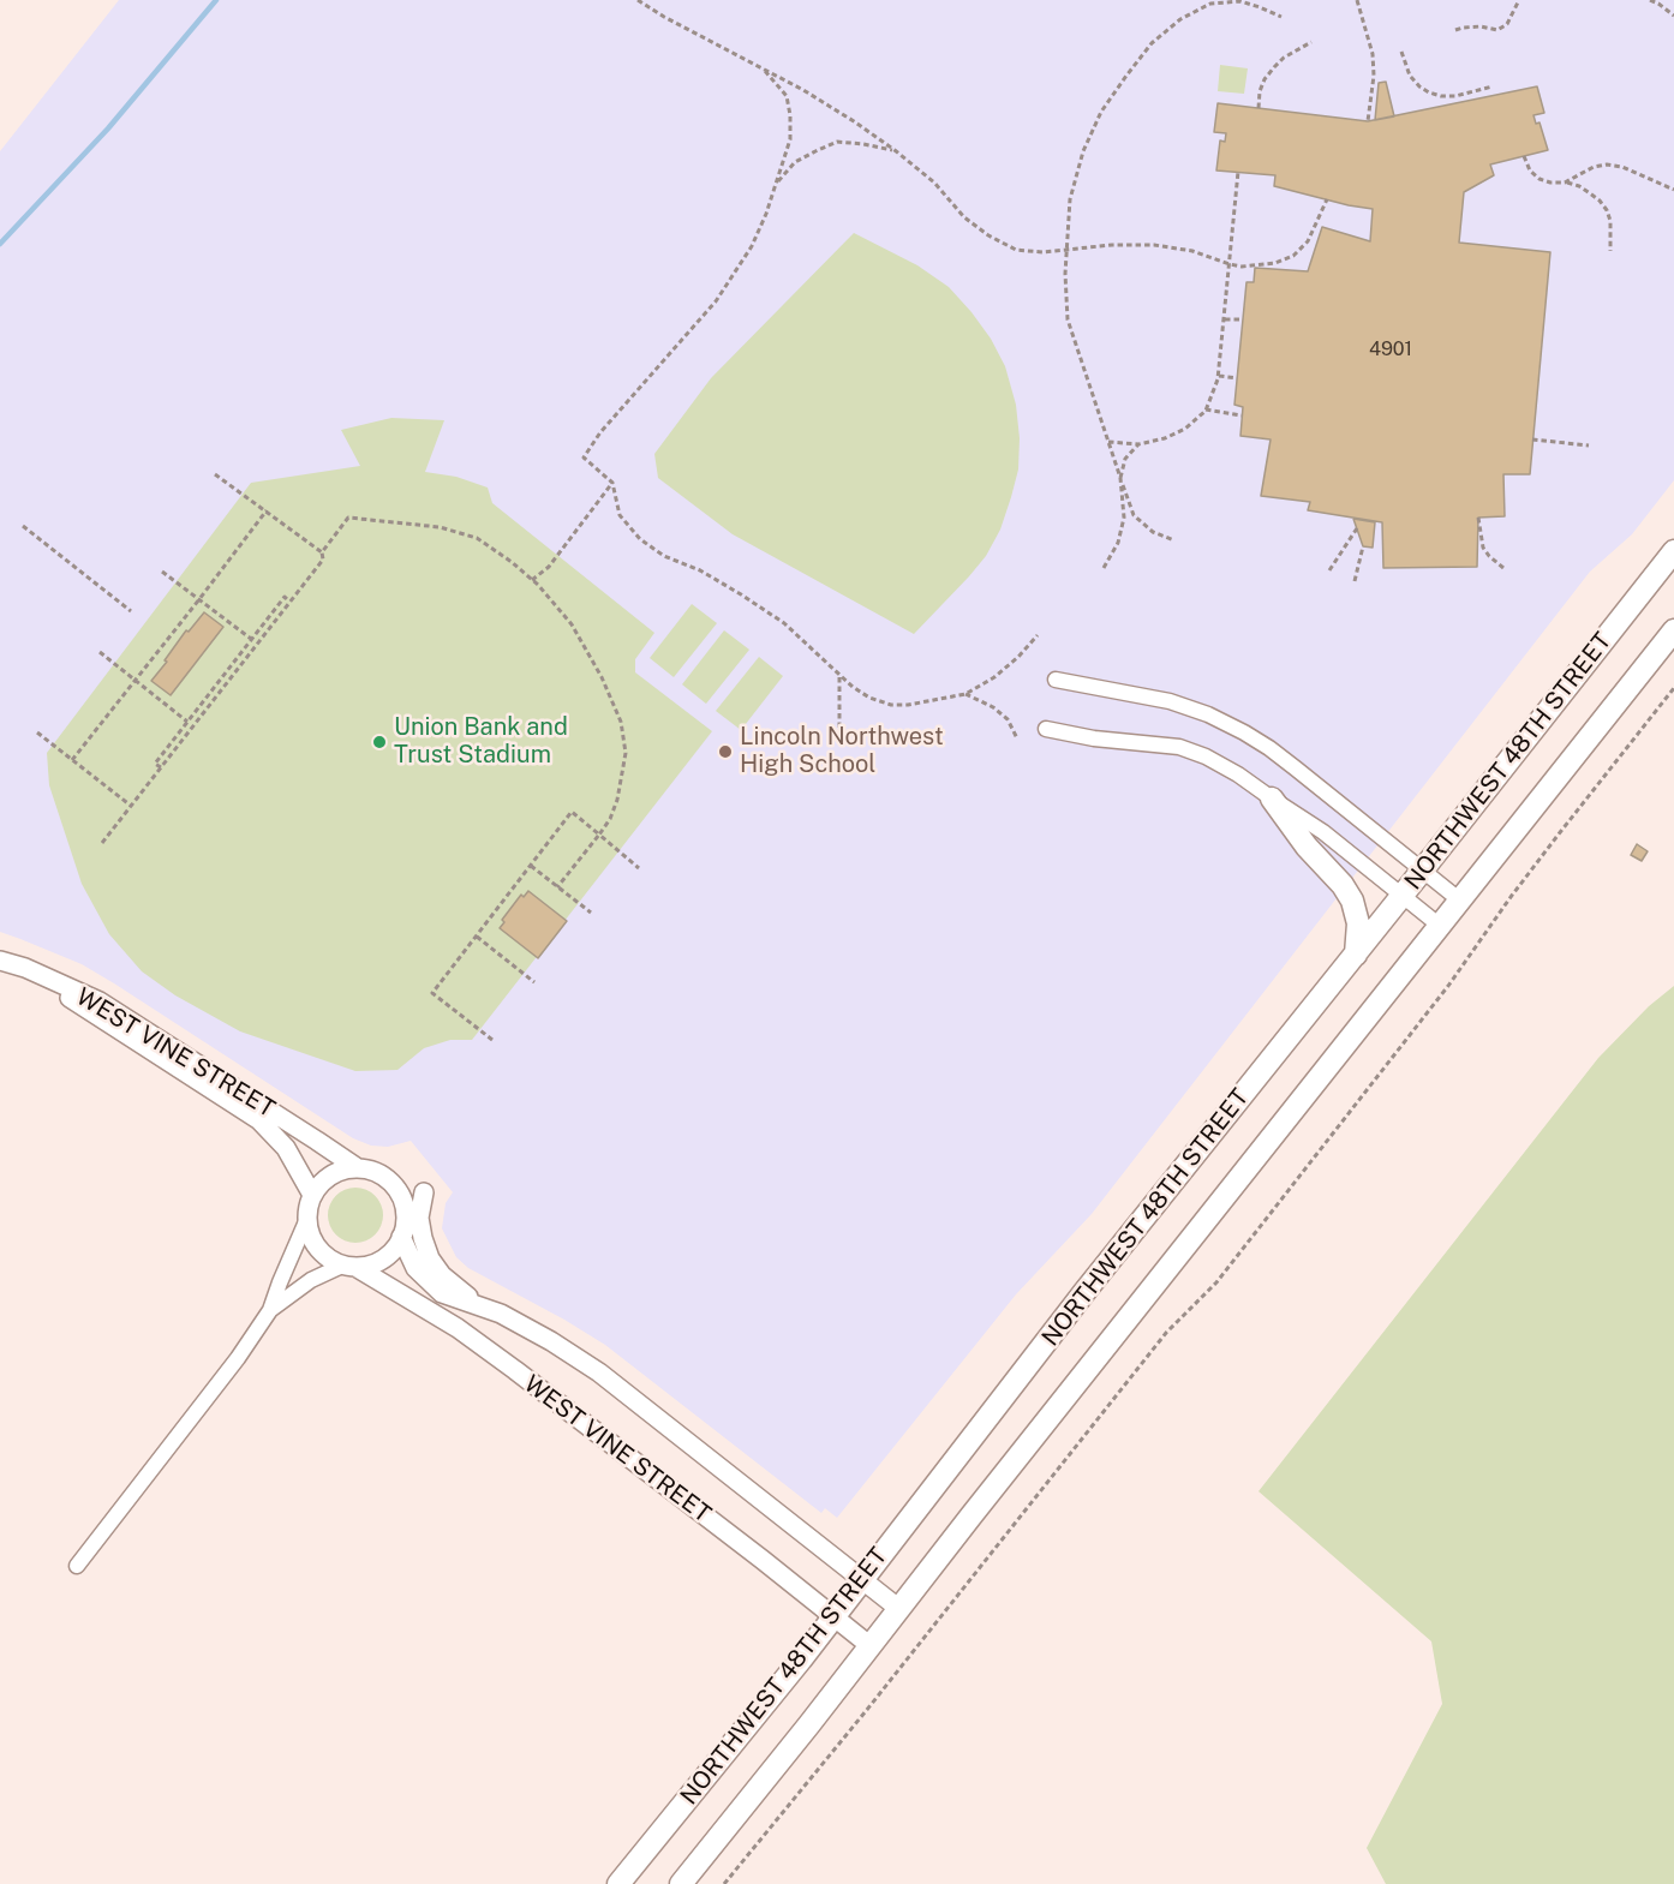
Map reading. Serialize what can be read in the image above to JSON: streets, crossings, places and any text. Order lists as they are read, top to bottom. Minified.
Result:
{"streets":{"main road":["NORTHWEST 48TH STREET"],"street":["WEST VINE STREET"]},"crossings":[["NORTHWEST 48TH STREET","WEST VINE STREET"]],"places":["Union Bank and Trust Stadium","Lincoln Northwest High School"],"house_numbers":["4901"]}
